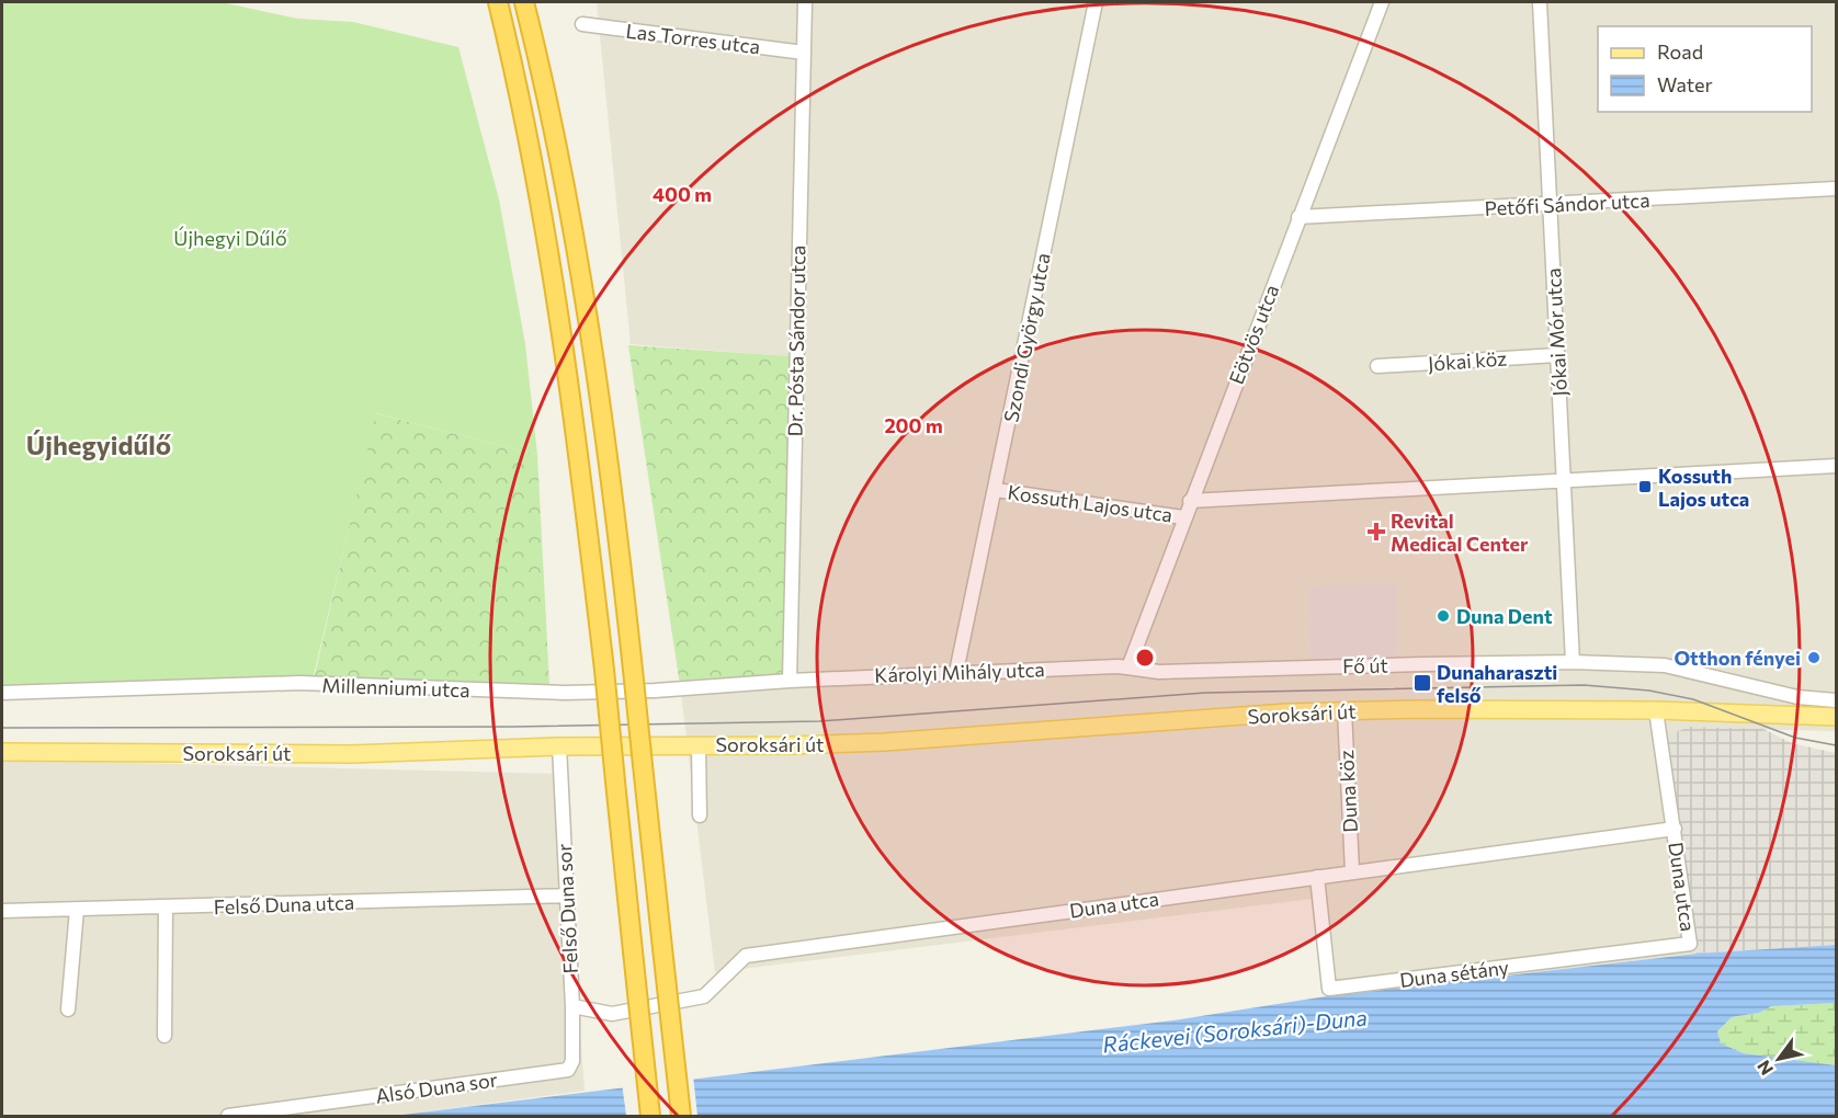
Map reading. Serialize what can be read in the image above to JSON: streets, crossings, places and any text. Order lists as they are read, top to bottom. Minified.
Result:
{"streets":{"main road":["Soroksári út"],"street":["Las Torres utca","Petőfi Sándor utca","Jókai Mór utca","Eötvös utca","Szondi György utca","Dr. Pósta Sándor utca","Jókai köz","Kossuth Lajos utca","Fő út","Károlyi Mihály utca","Millenniumi utca","Duna köz","Duna utca","Felső Duna utca","Felső Duna sor","Duna sétány","Alsó Duna sor"]},"crossings":[["Las Torres utca","Dr. Pósta Sándor utca"],["Petőfi Sándor utca","Jókai Mór utca"],["Petőfi Sándor utca","Eötvös utca"],["Jókai Mór utca","Jókai köz"],["Jókai Mór utca","Kossuth Lajos utca"],["Jókai Mór utca","Fő út"],["Eötvös utca","Kossuth Lajos utca"],["Eötvös utca","Fő út"],["Eötvös utca","Károlyi Mihály utca"],["Szondi György utca","Kossuth Lajos utca"],["Szondi György utca","Károlyi Mihály utca"],["Dr. Pósta Sándor utca","Károlyi Mihály utca"],["Dr. Pósta Sándor utca","Millenniumi utca"],["Fő út","Károlyi Mihály utca"],["Károlyi Mihály utca","Millenniumi utca"],["Soroksári út","Duna köz"],["Soroksári út","Felső Duna sor"],["Duna köz","Duna utca"],["Duna utca","Felső Duna sor"],["Duna utca","Duna sétány"],["Felső Duna utca","Felső Duna sor"],["Felső Duna sor","Alsó Duna sor"]],"districts":["Újhegyidűlő"],"water":["Ráckevei (Soroksári)-Duna"],"parks":["Újhegyi Dűlő"],"places":{"transit":["Kossuth Lajos utca","Dunaharaszti felső"],"health":["Revital Medical Center"],"other":["Duna Dent","Otthon fényei"]},"legend":["Road","Water"],"north":"bottom left","rings":["400 m","200 m"]}
